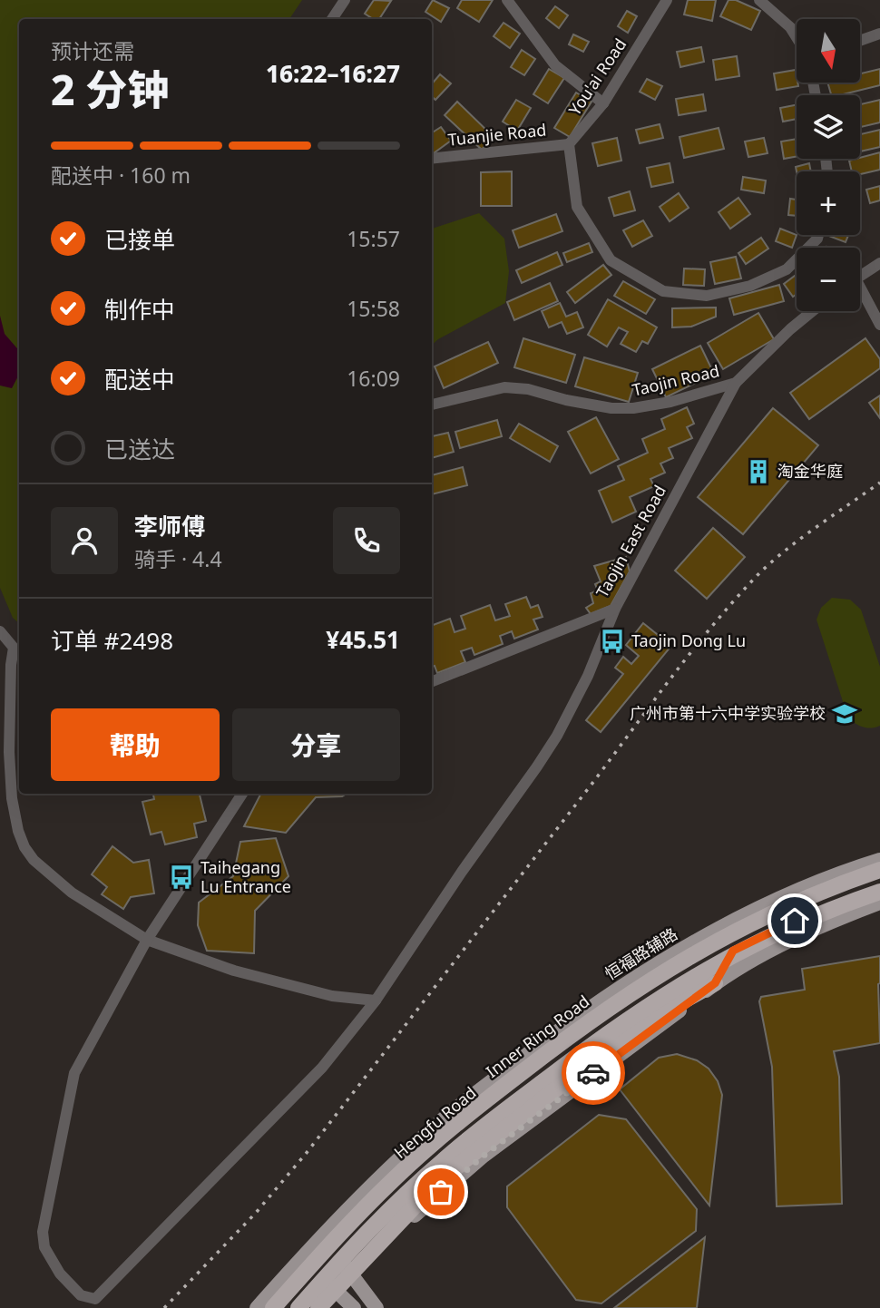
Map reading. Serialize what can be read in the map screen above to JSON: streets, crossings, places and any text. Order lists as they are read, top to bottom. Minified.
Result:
{"streets":{"highway":["Inner Ring Road"],"main road":["恒福路辅路","Hengfu Road"],"street":["You'ai Road","Tuanjie Road","Taojin Road","Taojin East Road"]},"crossings":[["You'ai Road","Tuanjie Road"],["Taojin Road","Taojin East Road"],["恒福路辅路","Hengfu Road"],["Inner Ring Road","Hengfu Road"]],"places":{"building":["淘金华庭"],"bus stop":["Taojin Dong Lu","Taihegang Lu Entrance"],"school or university":["广州市第十六中学实验学校"]},"north":"bottom","page":{"map_buttons":["+","−"],"heading":["2 分钟","预计还需","16:22–16:27"],"panel":["李师傅","骑手 · 4.4","订单 #2498","¥45.51"],"bar":"配送中 · 160 m","list":[["已接单","15:57"],["制作中","15:58"],["配送中","16:09"],"已送达"],"buttons":["帮助","分享"]}}
